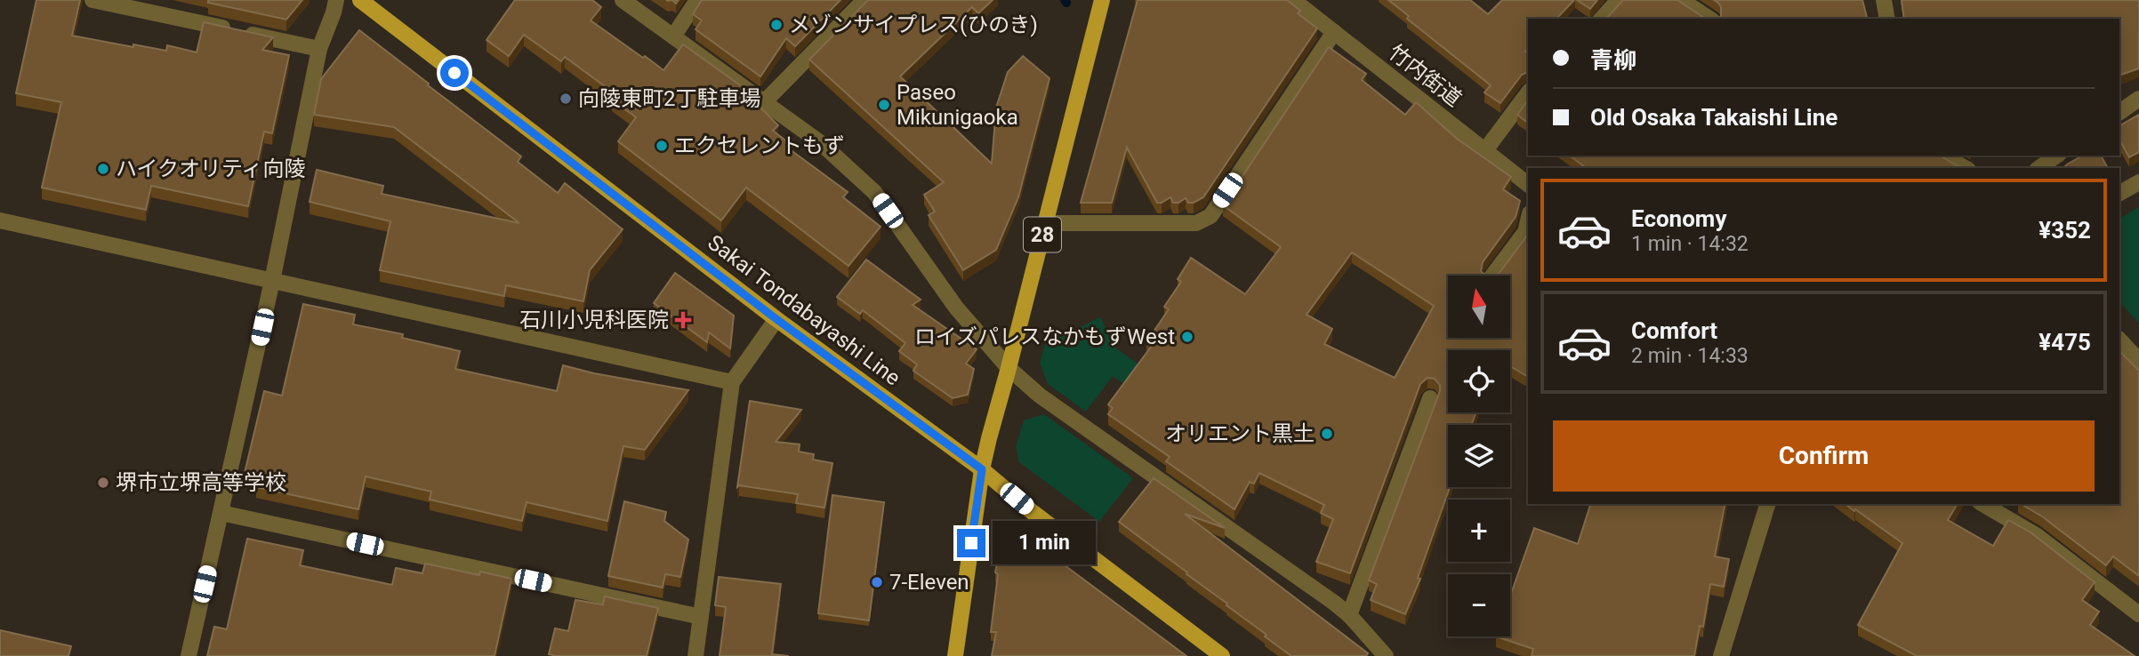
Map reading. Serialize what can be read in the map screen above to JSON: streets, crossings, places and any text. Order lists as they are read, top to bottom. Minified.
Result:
{"streets":{"main road":["28","Sakai Tondabayashi Line"],"street":["竹内街道"]},"crossings":[["28","Sakai Tondabayashi Line"]],"places":{"other":["メゾンサイプレス(ひのき)","向陵東町2丁駐車場","Paseo Mikunigaoka","エクセレントもず","ハイクオリティ向陵","ロイズパレスなかもずWest","オリエント黒土","堺市立堺高等学校","7-Eleven"],"health":["石川小児科医院"]},"north":"top","page":{"banner":["青柳","Old Osaka Takaishi Line"],"list":[{"name":"Economy","note":"1 min · 14:32","value":"¥352"},{"name":"Comfort","note":"2 min · 14:33","value":"¥475"}],"map_buttons":["+","−"],"buttons":"Confirm","bubble":"1 min"}}
